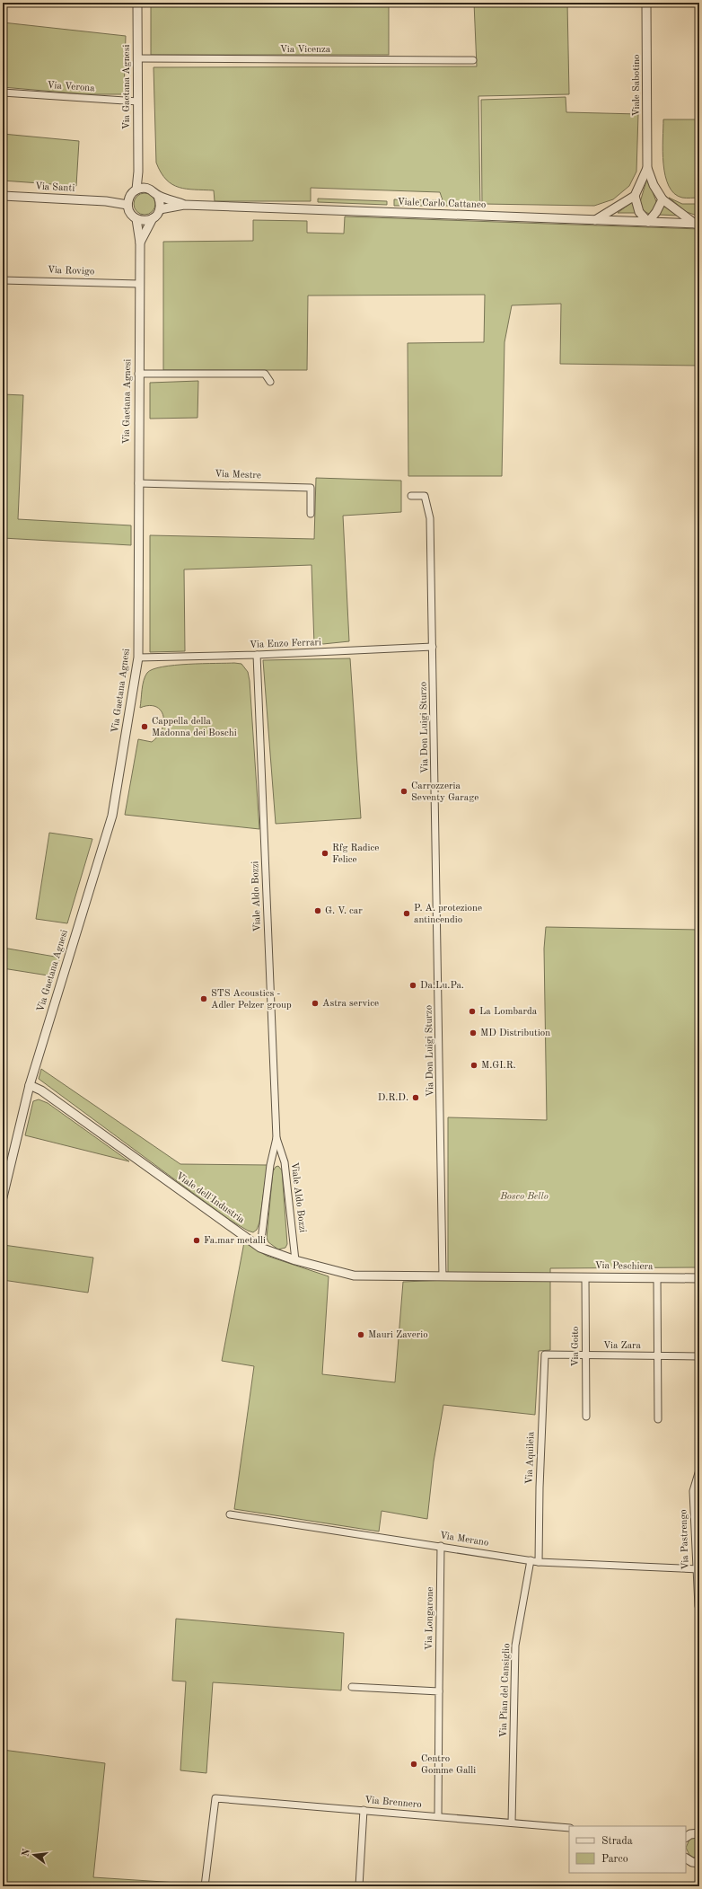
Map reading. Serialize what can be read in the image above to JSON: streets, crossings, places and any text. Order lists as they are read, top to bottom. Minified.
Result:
{"streets":{"street":["Via Vicenza","Viale Sabotino","Via Verona","Via Gaetana Agnesi","Via Santi","Viale Carlo Cattaneo","Via Rovigo","Via Mestre","Via Enzo Ferrari","Via Don Luigi Sturzo","Viale Aldo Bozzi","Viale dell'Industria","Via Peschiera","Via Zara","Via Goito","Via Aquileia","Via Merano","Via Pastrengo","Via Longarone","Via Pian del Cansiglio","Via Brennero"]},"crossings":[["Via Vicenza","Via Gaetana Agnesi"],["Via Verona","Via Gaetana Agnesi"],["Via Gaetana Agnesi","Via Santi"],["Via Gaetana Agnesi","Viale Carlo Cattaneo"],["Via Gaetana Agnesi","Via Rovigo"],["Via Gaetana Agnesi","Via Mestre"],["Via Gaetana Agnesi","Via Enzo Ferrari"],["Via Gaetana Agnesi","Viale dell'Industria"],["Via Santi","Viale Carlo Cattaneo"],["Via Enzo Ferrari","Via Don Luigi Sturzo"],["Via Enzo Ferrari","Viale Aldo Bozzi"],["Via Don Luigi Sturzo","Viale dell'Industria"],["Via Don Luigi Sturzo","Via Peschiera"],["Viale Aldo Bozzi","Viale dell'Industria"],["Viale dell'Industria","Via Peschiera"],["Via Peschiera","Via Goito"],["Via Zara","Via Goito"],["Via Zara","Via Aquileia"],["Via Aquileia","Via Merano"],["Via Merano","Via Pastrengo"],["Via Merano","Via Longarone"],["Via Merano","Via Pian del Cansiglio"],["Via Longarone","Via Brennero"],["Via Pian del Cansiglio","Via Brennero"]],"parks":["Bosco Bello"],"places":["Cappella della Madonna dei Boschi","Carrozzeria Seventy Garage","Rfg Radice Felice","G. V. car","P. A. protezione antincendio","Da.Lu.Pa.","STS Acoustics - Adler Pelzer group","Astra service","La Lombarda","MD Distribution","M.GI.R.","D.R.D.","Fa.mar metalli","Mauri Zaverio","Centro Gomme Galli"],"legend":["Strada","Parco"],"north":"left"}
